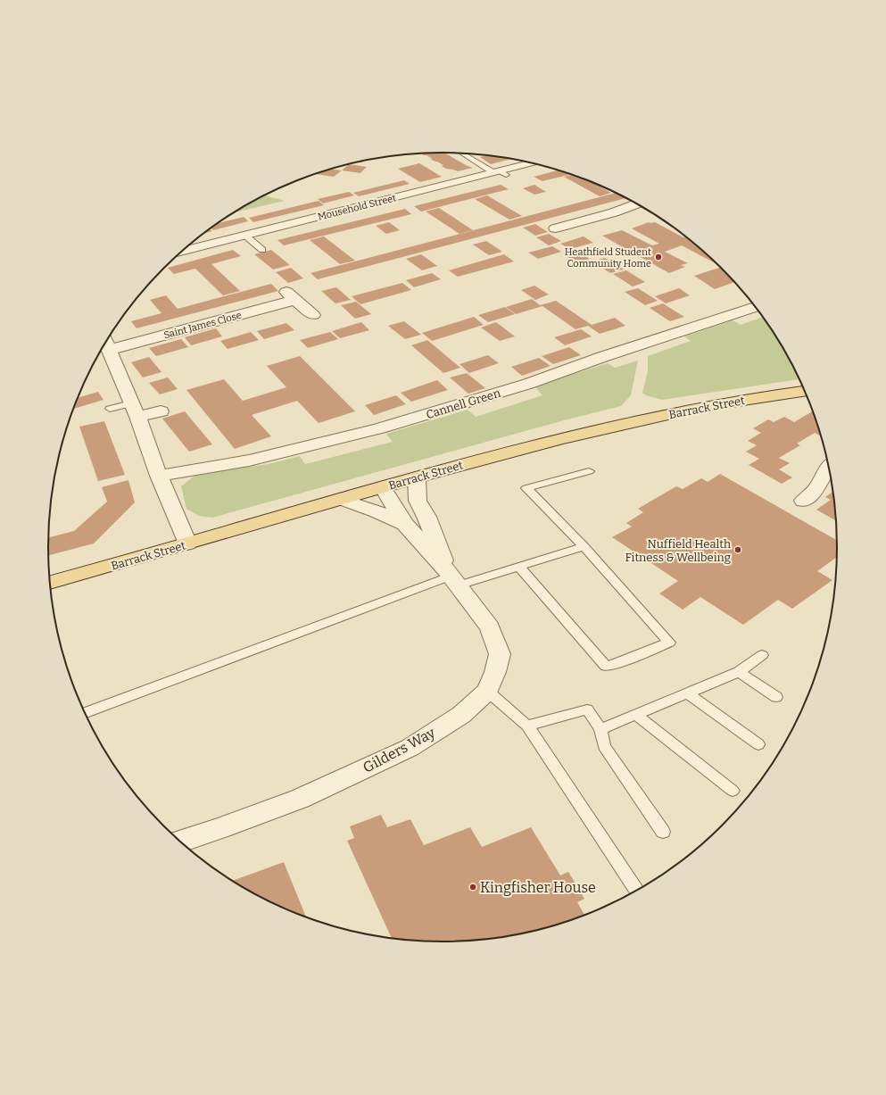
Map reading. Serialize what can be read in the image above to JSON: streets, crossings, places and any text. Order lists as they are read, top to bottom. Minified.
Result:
{"streets":{"main road":["Barrack Street"],"street":["Mousehold Street","Saint James Close","Cannell Green","Gilders Way"]},"crossings":[["Saint James Close","Cannell Green"],["Saint James Close","Barrack Street"],["Barrack Street","Gilders Way"]],"places":["Heathfield Student Community Home","Nuffield Health Fitness & Wellbeing","Kingfisher House"]}
